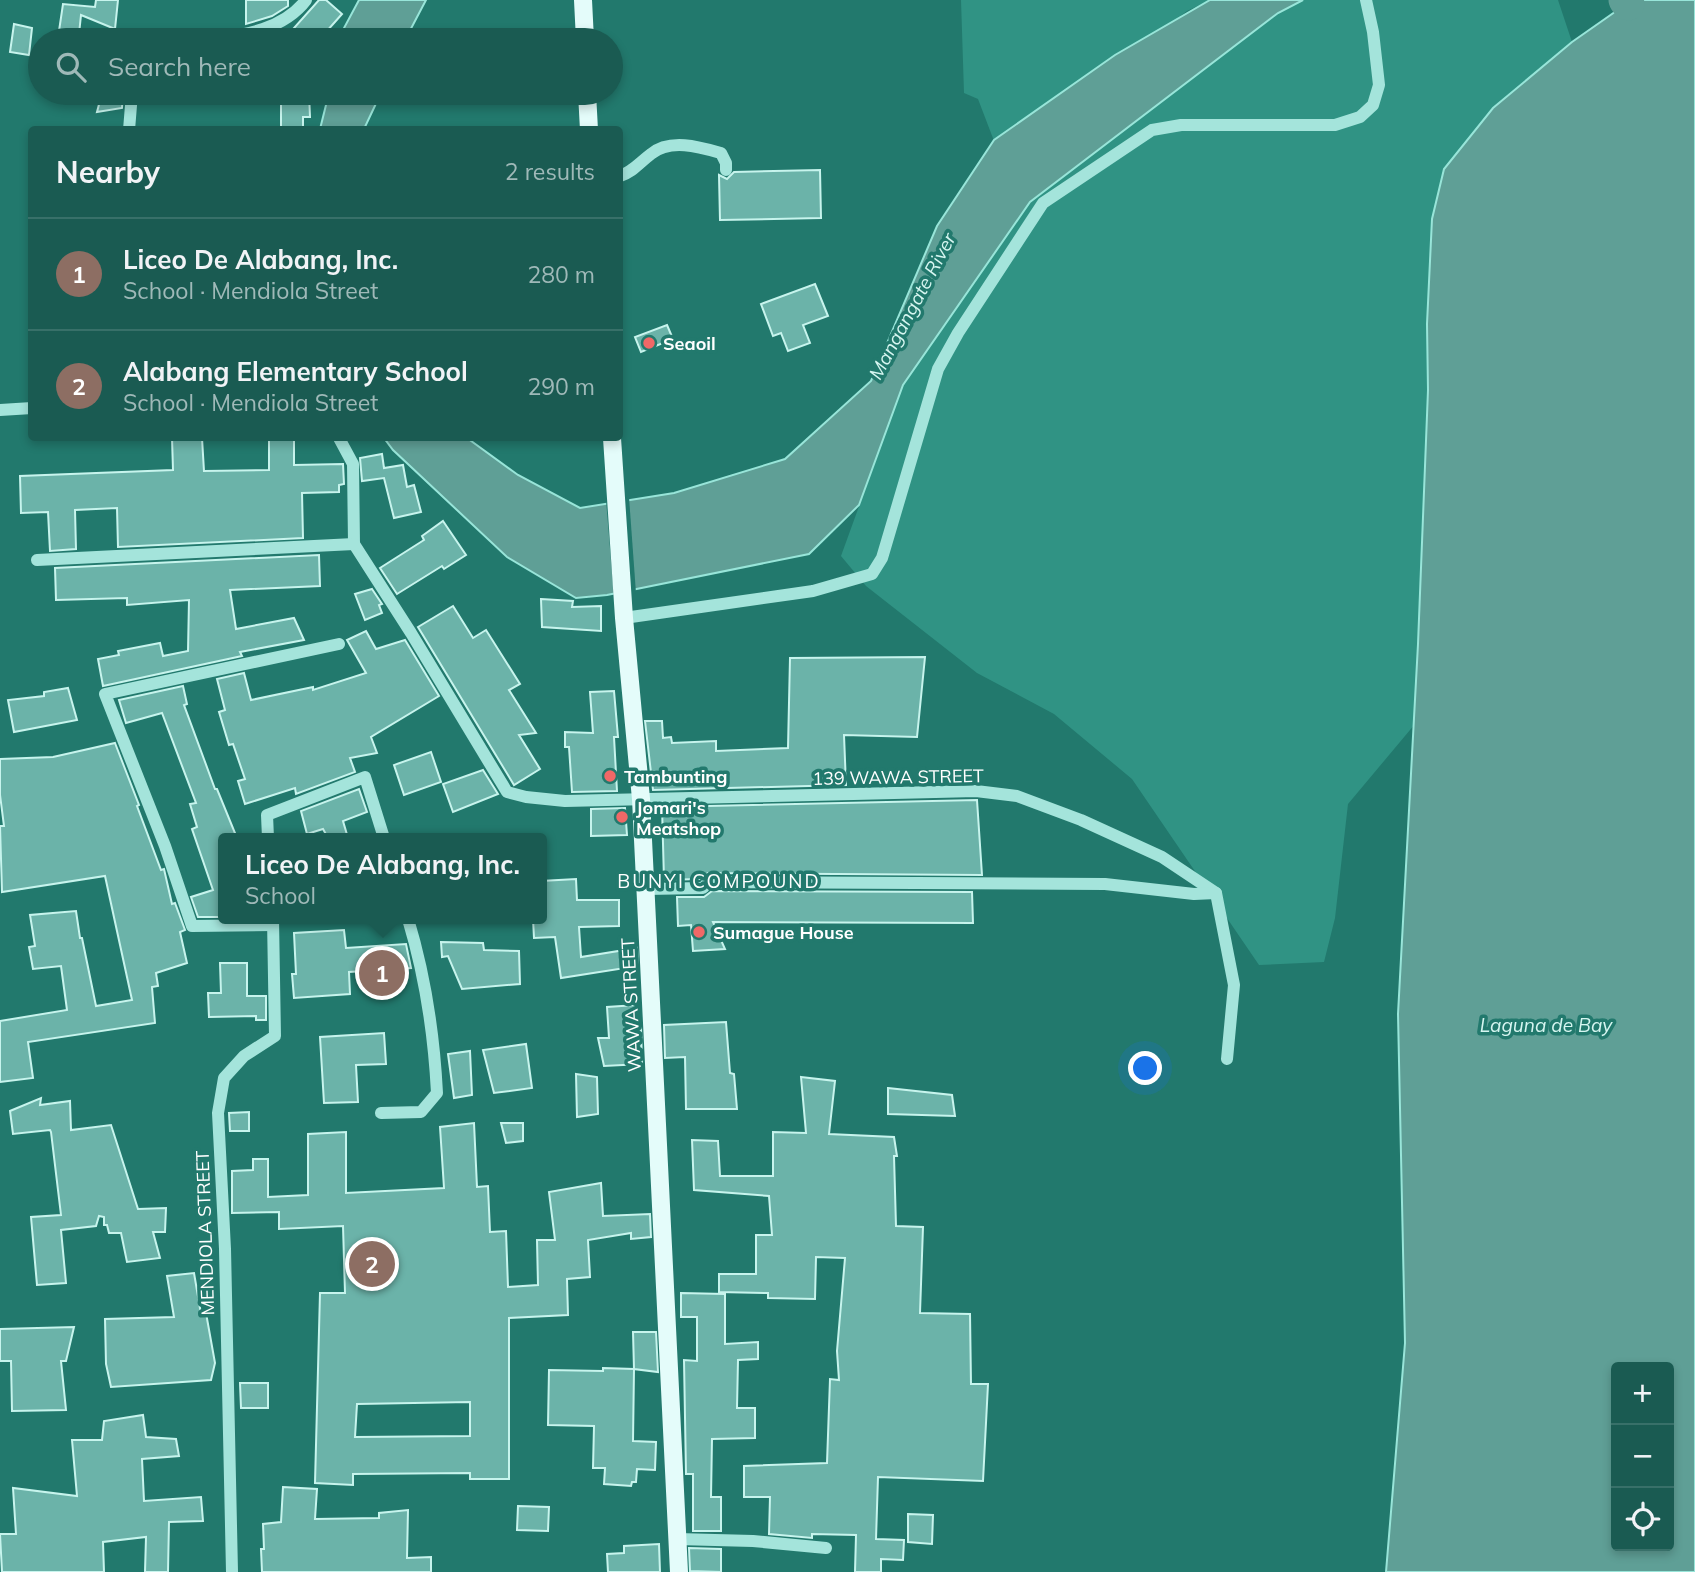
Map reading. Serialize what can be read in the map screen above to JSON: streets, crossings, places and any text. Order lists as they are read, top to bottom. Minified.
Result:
{"streets":{"main road":["WAWA STREET"],"street":["139 WAWA STREET","MENDIOLA STREET"]},"crossings":[["139 WAWA STREET","WAWA STREET"]],"districts":["BUNYI COMPOUND"],"water":["Mangangate River","Laguna de Bay"],"places":["Seaoil","Tambunting","Jomari's Meatshop","Sumague House"],"page":{"search":"Search here","heading":["Nearby","2 results"],"list":[{"mark":"1","name":"Liceo De Alabang, Inc.","note":"School · Mendiola Street","value":"280 m"},{"mark":"2","name":"Alabang Elementary School","note":"School · Mendiola Street","value":"290 m"}],"popup":["Liceo De Alabang, Inc.","School"],"pins":["1","2"],"map_buttons":["+","−"]}}
